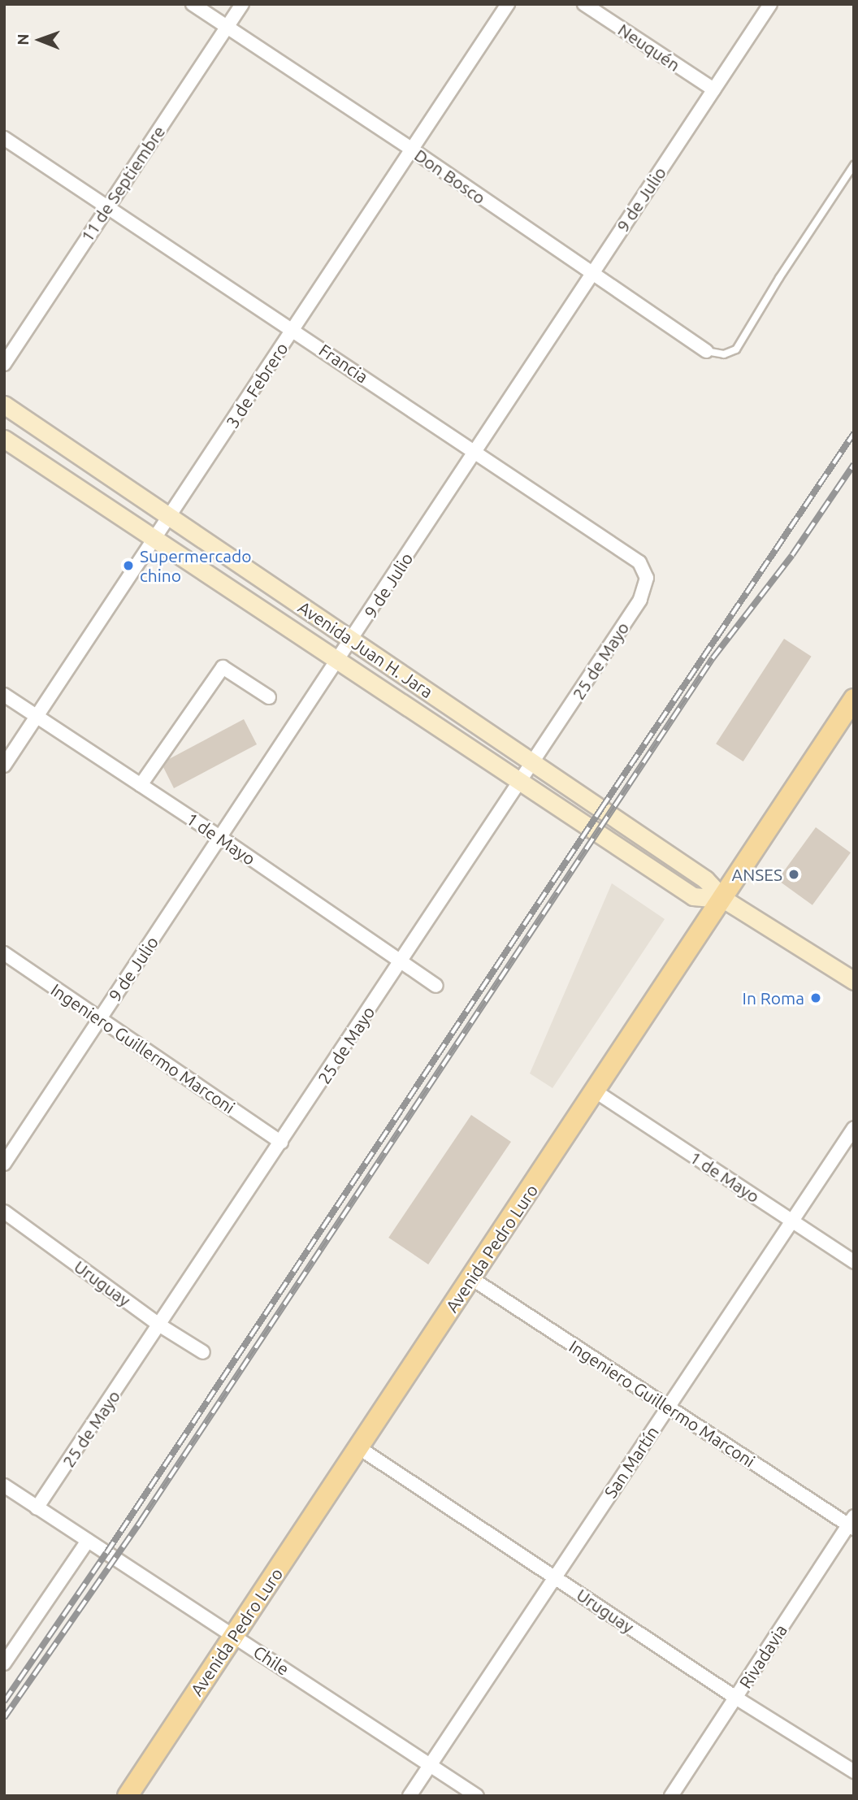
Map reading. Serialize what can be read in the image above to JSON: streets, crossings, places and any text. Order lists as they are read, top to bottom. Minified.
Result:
{"streets":{"main road":["Avenida Juan H. Jara","Avenida Pedro Luro"],"street":["Neuquén","Don Bosco","11 de Septiembre","9 de Julio","Francia","3 de Febrero","25 de Mayo","1 de Mayo","Ingeniero Guillermo Marconi","Uruguay","San Martín","Rivadavia","Chile"]},"crossings":[["Neuquén","9 de Julio"],["Don Bosco","11 de Septiembre"],["Don Bosco","9 de Julio"],["Don Bosco","3 de Febrero"],["11 de Septiembre","Francia"],["9 de Julio","Francia"],["9 de Julio","Avenida Juan H. Jara"],["9 de Julio","1 de Mayo"],["9 de Julio","Ingeniero Guillermo Marconi"],["Francia","3 de Febrero"],["Francia","25 de Mayo"],["3 de Febrero","Avenida Juan H. Jara"],["3 de Febrero","1 de Mayo"],["Avenida Juan H. Jara","25 de Mayo"],["Avenida Juan H. Jara","Avenida Pedro Luro"],["25 de Mayo","1 de Mayo"],["25 de Mayo","Ingeniero Guillermo Marconi"],["25 de Mayo","Uruguay"],["25 de Mayo","Chile"],["1 de Mayo","Avenida Pedro Luro"],["1 de Mayo","San Martín"],["Ingeniero Guillermo Marconi","Avenida Pedro Luro"],["Ingeniero Guillermo Marconi","San Martín"],["Ingeniero Guillermo Marconi","Rivadavia"],["Avenida Pedro Luro","Uruguay"],["Avenida Pedro Luro","Chile"],["Uruguay","San Martín"],["Uruguay","Rivadavia"],["San Martín","Chile"]],"places":["Supermercado chino","ANSES","In Roma"],"north":"left"}
